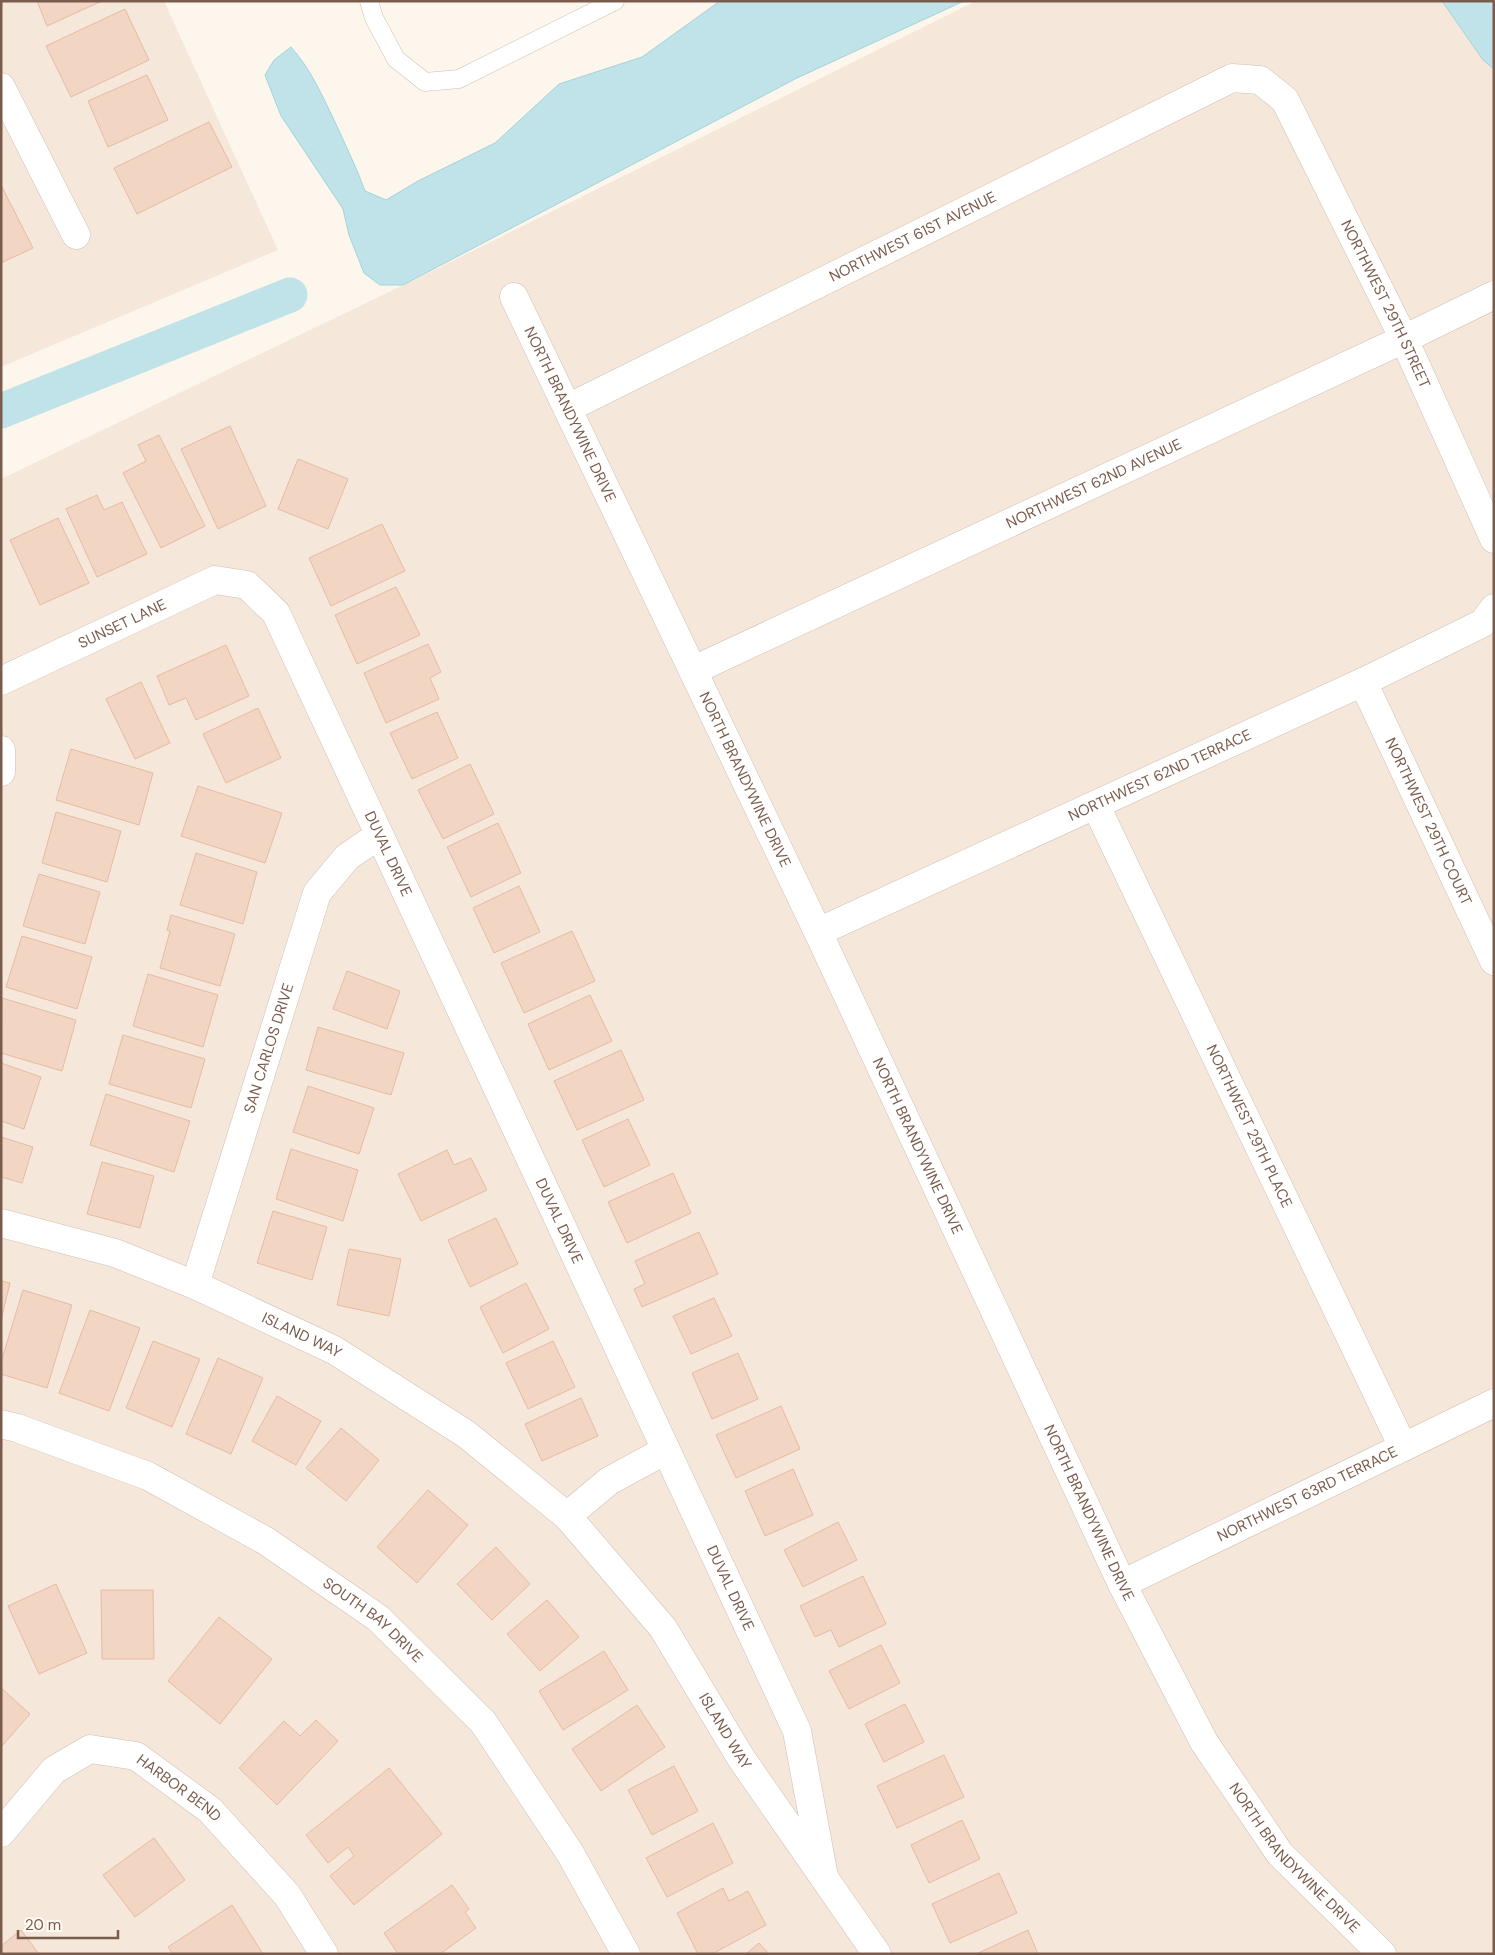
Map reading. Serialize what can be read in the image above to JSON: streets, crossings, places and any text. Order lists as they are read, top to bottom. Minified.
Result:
{"streets":{"street":["NORTHWEST 61ST AVENUE","NORTHWEST 29TH STREET","NORTH BRANDYWINE DRIVE","NORTHWEST 62ND AVENUE","SUNSET LANE","NORTHWEST 62ND TERRACE","NORTHWEST 29TH COURT","DUVAL DRIVE","SAN CARLOS DRIVE","NORTHWEST 29TH PLACE","ISLAND WAY","NORTHWEST 63RD TERRACE","SOUTH BAY DRIVE","HARBOR BEND"]},"crossings":[["NORTHWEST 61ST AVENUE","NORTHWEST 29TH STREET"],["NORTHWEST 61ST AVENUE","NORTH BRANDYWINE DRIVE"],["NORTHWEST 29TH STREET","NORTHWEST 62ND AVENUE"],["NORTH BRANDYWINE DRIVE","NORTHWEST 62ND AVENUE"],["NORTH BRANDYWINE DRIVE","NORTHWEST 62ND TERRACE"],["NORTH BRANDYWINE DRIVE","NORTHWEST 63RD TERRACE"],["SUNSET LANE","DUVAL DRIVE"],["NORTHWEST 62ND TERRACE","NORTHWEST 29TH COURT"],["NORTHWEST 62ND TERRACE","NORTHWEST 29TH PLACE"],["DUVAL DRIVE","SAN CARLOS DRIVE"],["DUVAL DRIVE","ISLAND WAY"],["SAN CARLOS DRIVE","ISLAND WAY"],["NORTHWEST 29TH PLACE","NORTHWEST 63RD TERRACE"]],"scale_bar":"20 m"}
